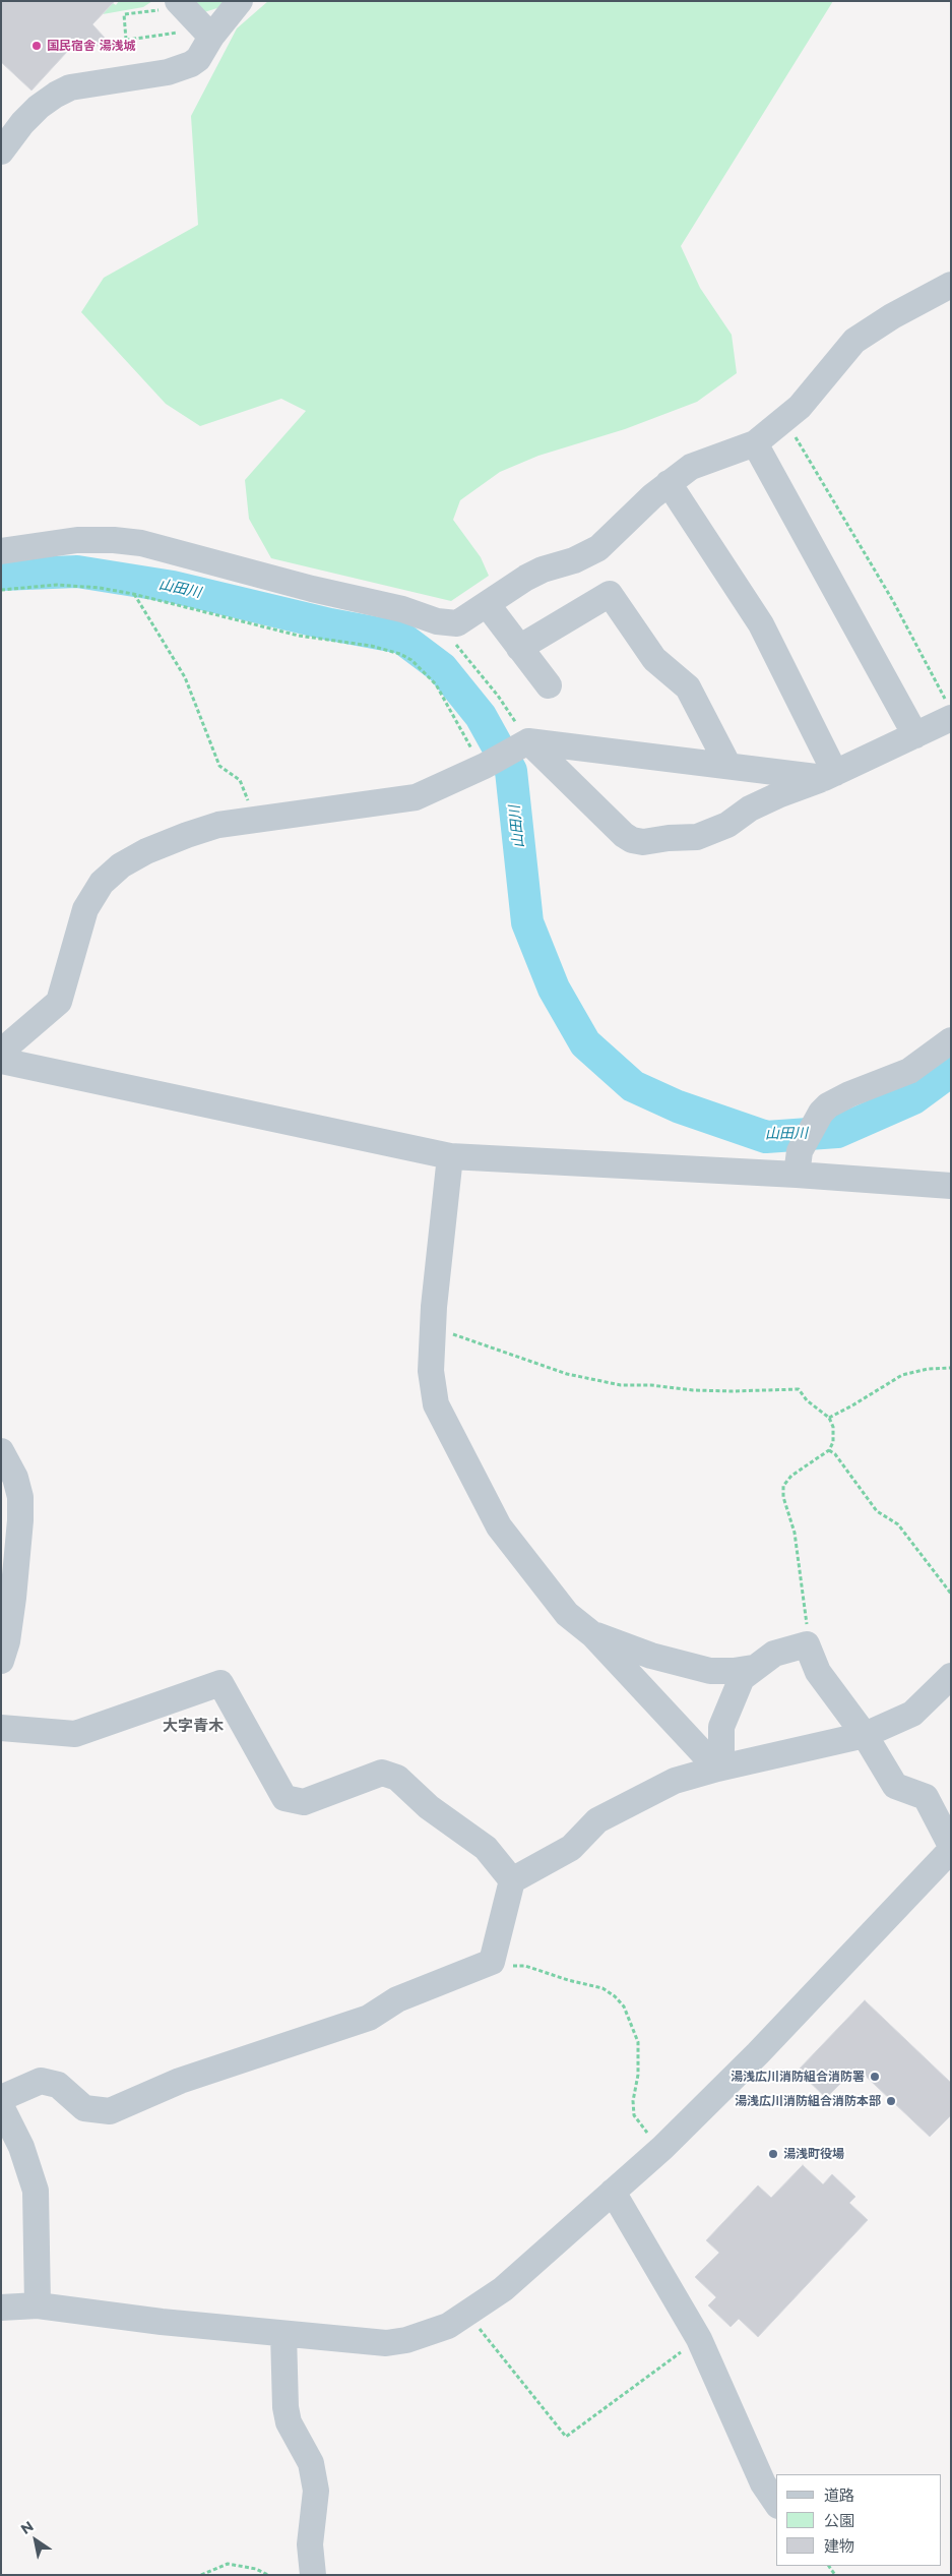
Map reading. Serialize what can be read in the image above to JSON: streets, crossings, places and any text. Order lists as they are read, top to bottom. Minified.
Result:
{"districts":["大字青木"],"water":["山田川"],"places":["国民宿舎 湯浅城","湯浅広川消防組合消防署","湯浅広川消防組合消防本部","湯浅町役場"],"legend":["道路","公園","建物"],"north":"top left"}
